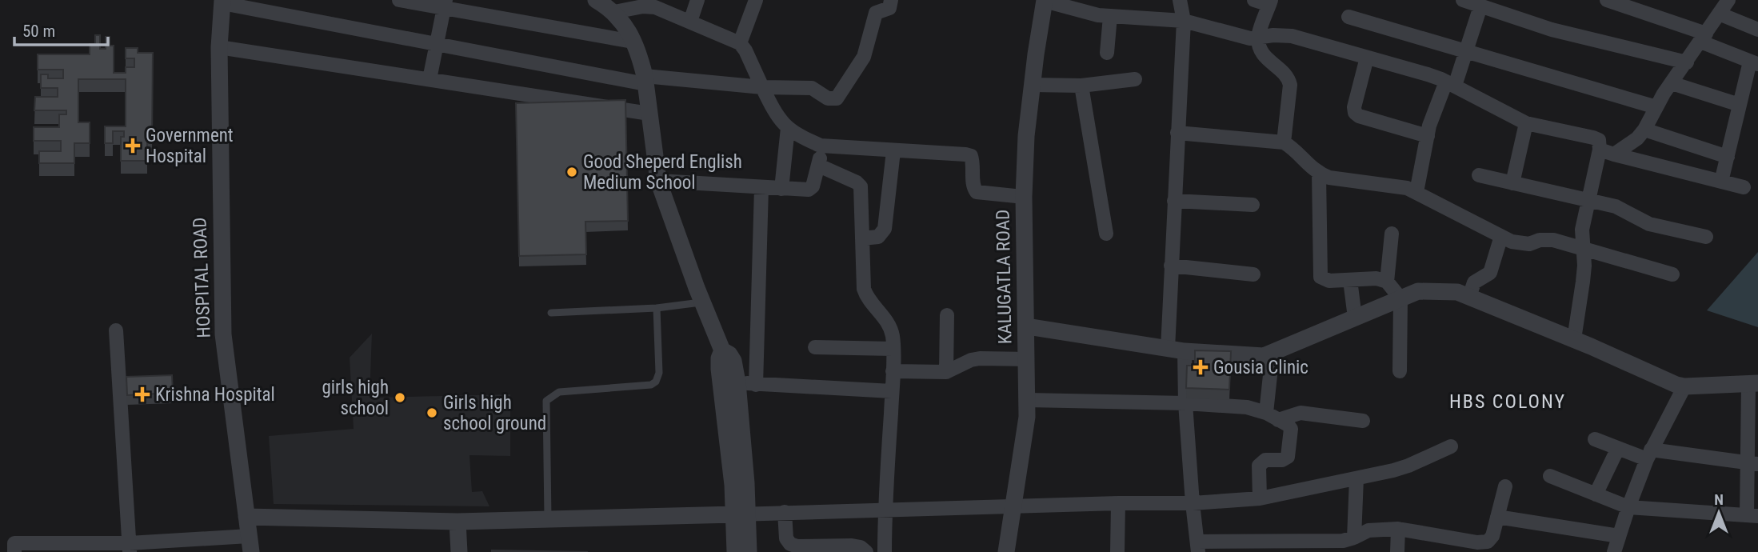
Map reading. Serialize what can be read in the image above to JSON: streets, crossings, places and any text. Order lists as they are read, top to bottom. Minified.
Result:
{"streets":{"street":["KALUGATLA ROAD","HOSPITAL ROAD"]},"districts":["HBS COLONY"],"places":{"health":["Government Hospital","Gousia Clinic","Krishna Hospital"],"other":["Good Sheperd English Medium School","girls high school","Girls high school ground"]},"scale_bar":"50 m","north":"top"}
